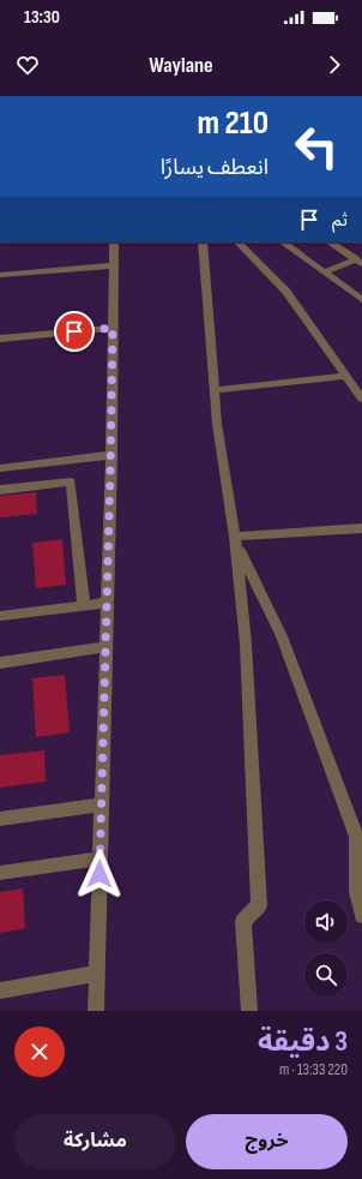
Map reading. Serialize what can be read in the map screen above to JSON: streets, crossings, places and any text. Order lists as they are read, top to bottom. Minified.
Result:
{"page":{"status":"13:30","header":"Waylane","turn":["210 m","انعطف يسارًا"],"then":"ثم","heading":["3 دقيقة","220 m · 13:33"],"buttons":["خروج","مشاركة"]}}
